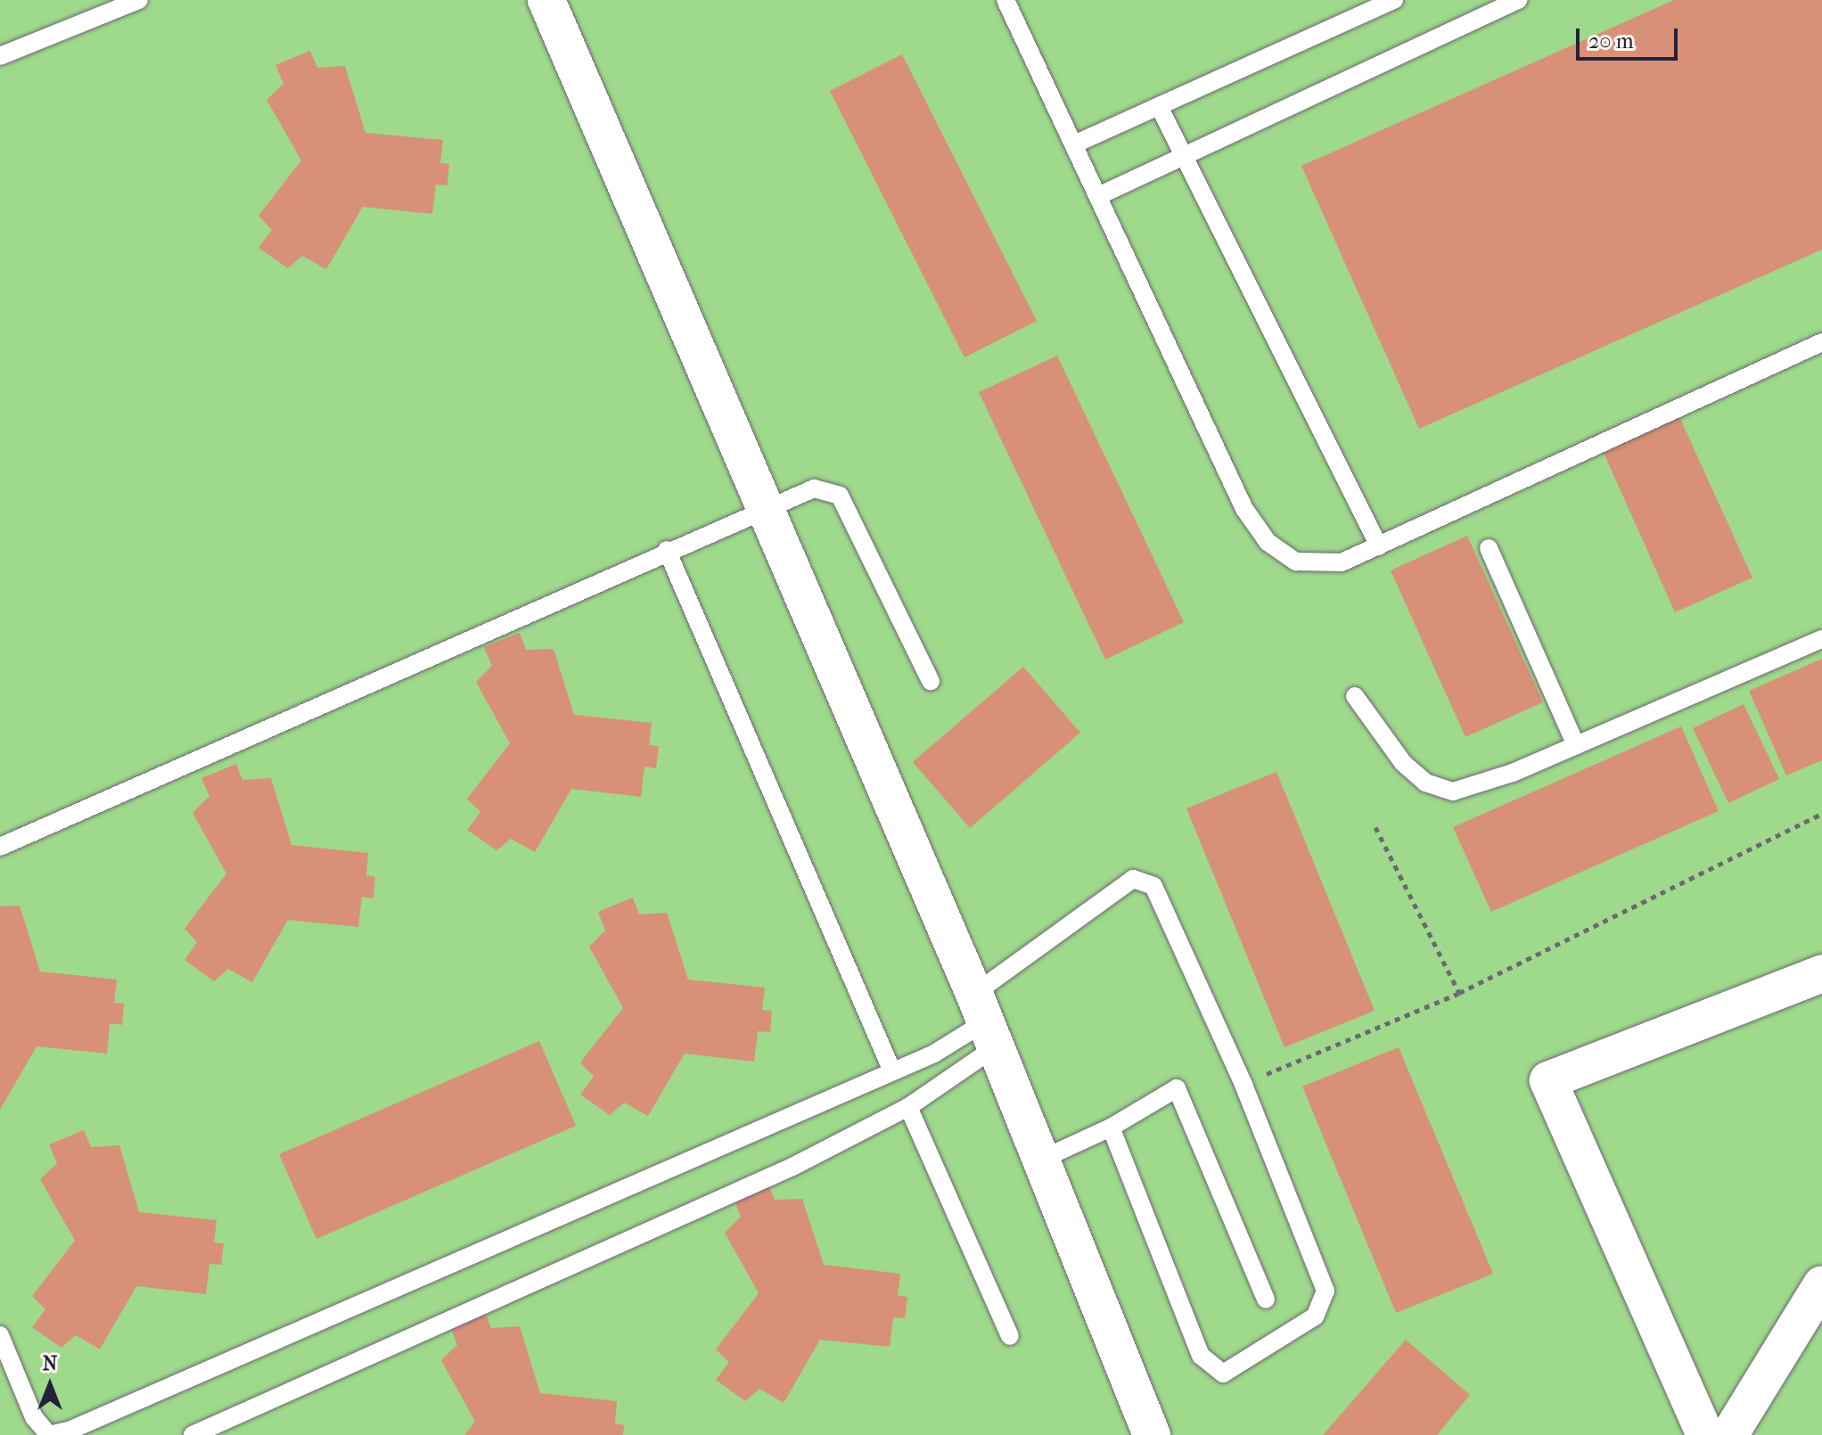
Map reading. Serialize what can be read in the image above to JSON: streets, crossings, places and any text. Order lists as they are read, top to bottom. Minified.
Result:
{"scale_bar":"20 m","north":"top"}
